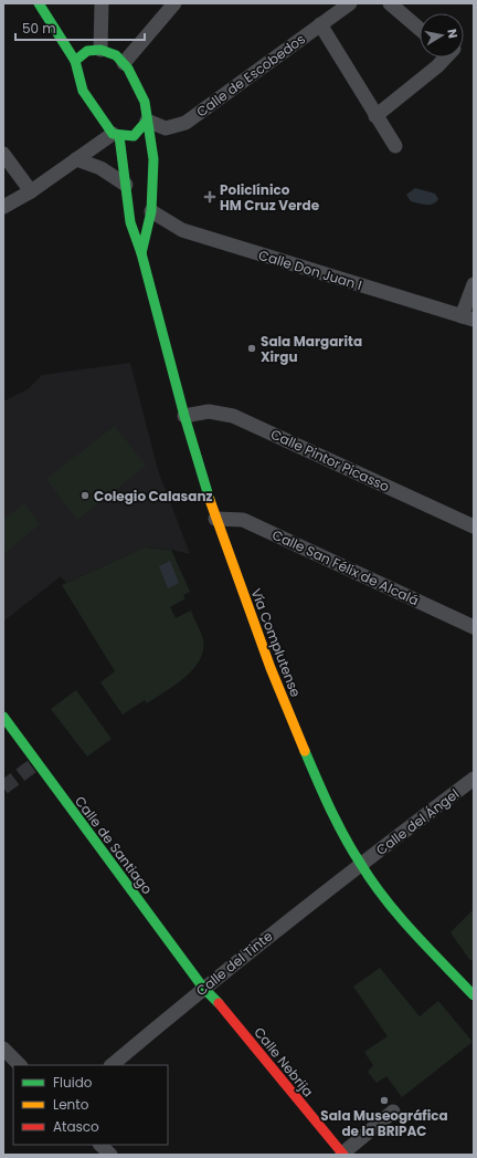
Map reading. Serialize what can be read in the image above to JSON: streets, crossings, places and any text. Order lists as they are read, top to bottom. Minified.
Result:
{"streets":{"main road":["Vía Complutense","Calle de Santiago","Calle Nebrija"],"street":["Calle de Escobedos","Calle Don Juan I","Calle Pintor Picasso","Calle San Félix de Alcalá","Calle del Ángel","Calle del Tinte"]},"crossings":[["Calle de Escobedos","Vía Complutense"],["Calle Don Juan I","Vía Complutense"],["Calle Pintor Picasso","Vía Complutense"],["Calle San Félix de Alcalá","Vía Complutense"],["Vía Complutense","Calle del Ángel"],["Vía Complutense","Calle del Tinte"],["Calle del Ángel","Calle del Tinte"],["Calle de Santiago","Calle del Tinte"],["Calle de Santiago","Calle Nebrija"],["Calle del Tinte","Calle Nebrija"]],"places":{"health":["Policlínico HM Cruz Verde"],"other":["Sala Margarita Xirgu","Colegio Calasanz","Sala Museográfica de la BRIPAC"]},"legend":["Fluido","Lento","Atasco"],"scale_bar":"50 m","north":"right"}
